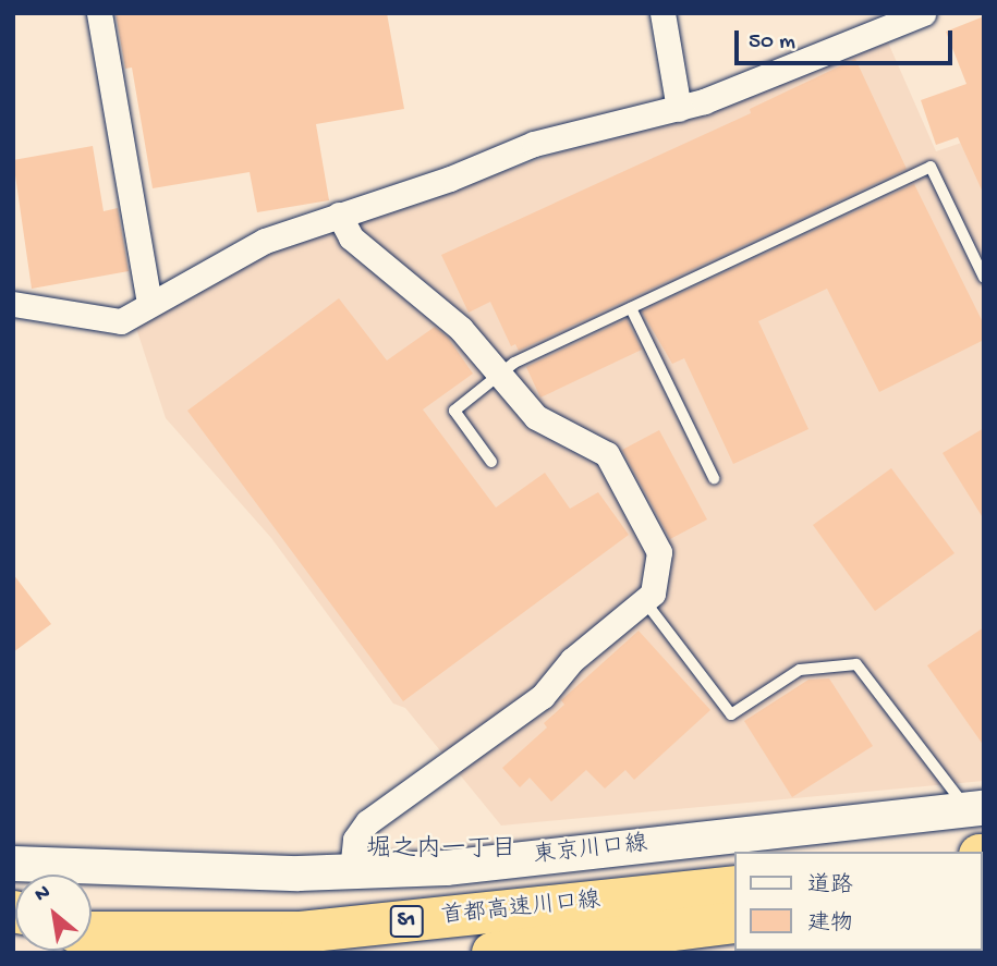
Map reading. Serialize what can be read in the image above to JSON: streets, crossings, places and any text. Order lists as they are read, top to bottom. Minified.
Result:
{"streets":{"highway":["首都高速川口線","S1"],"main road":["東京川口線"]},"districts":["堀之内一丁目"],"legend":["道路","建物"],"scale_bar":"50 m","north":"top left"}
